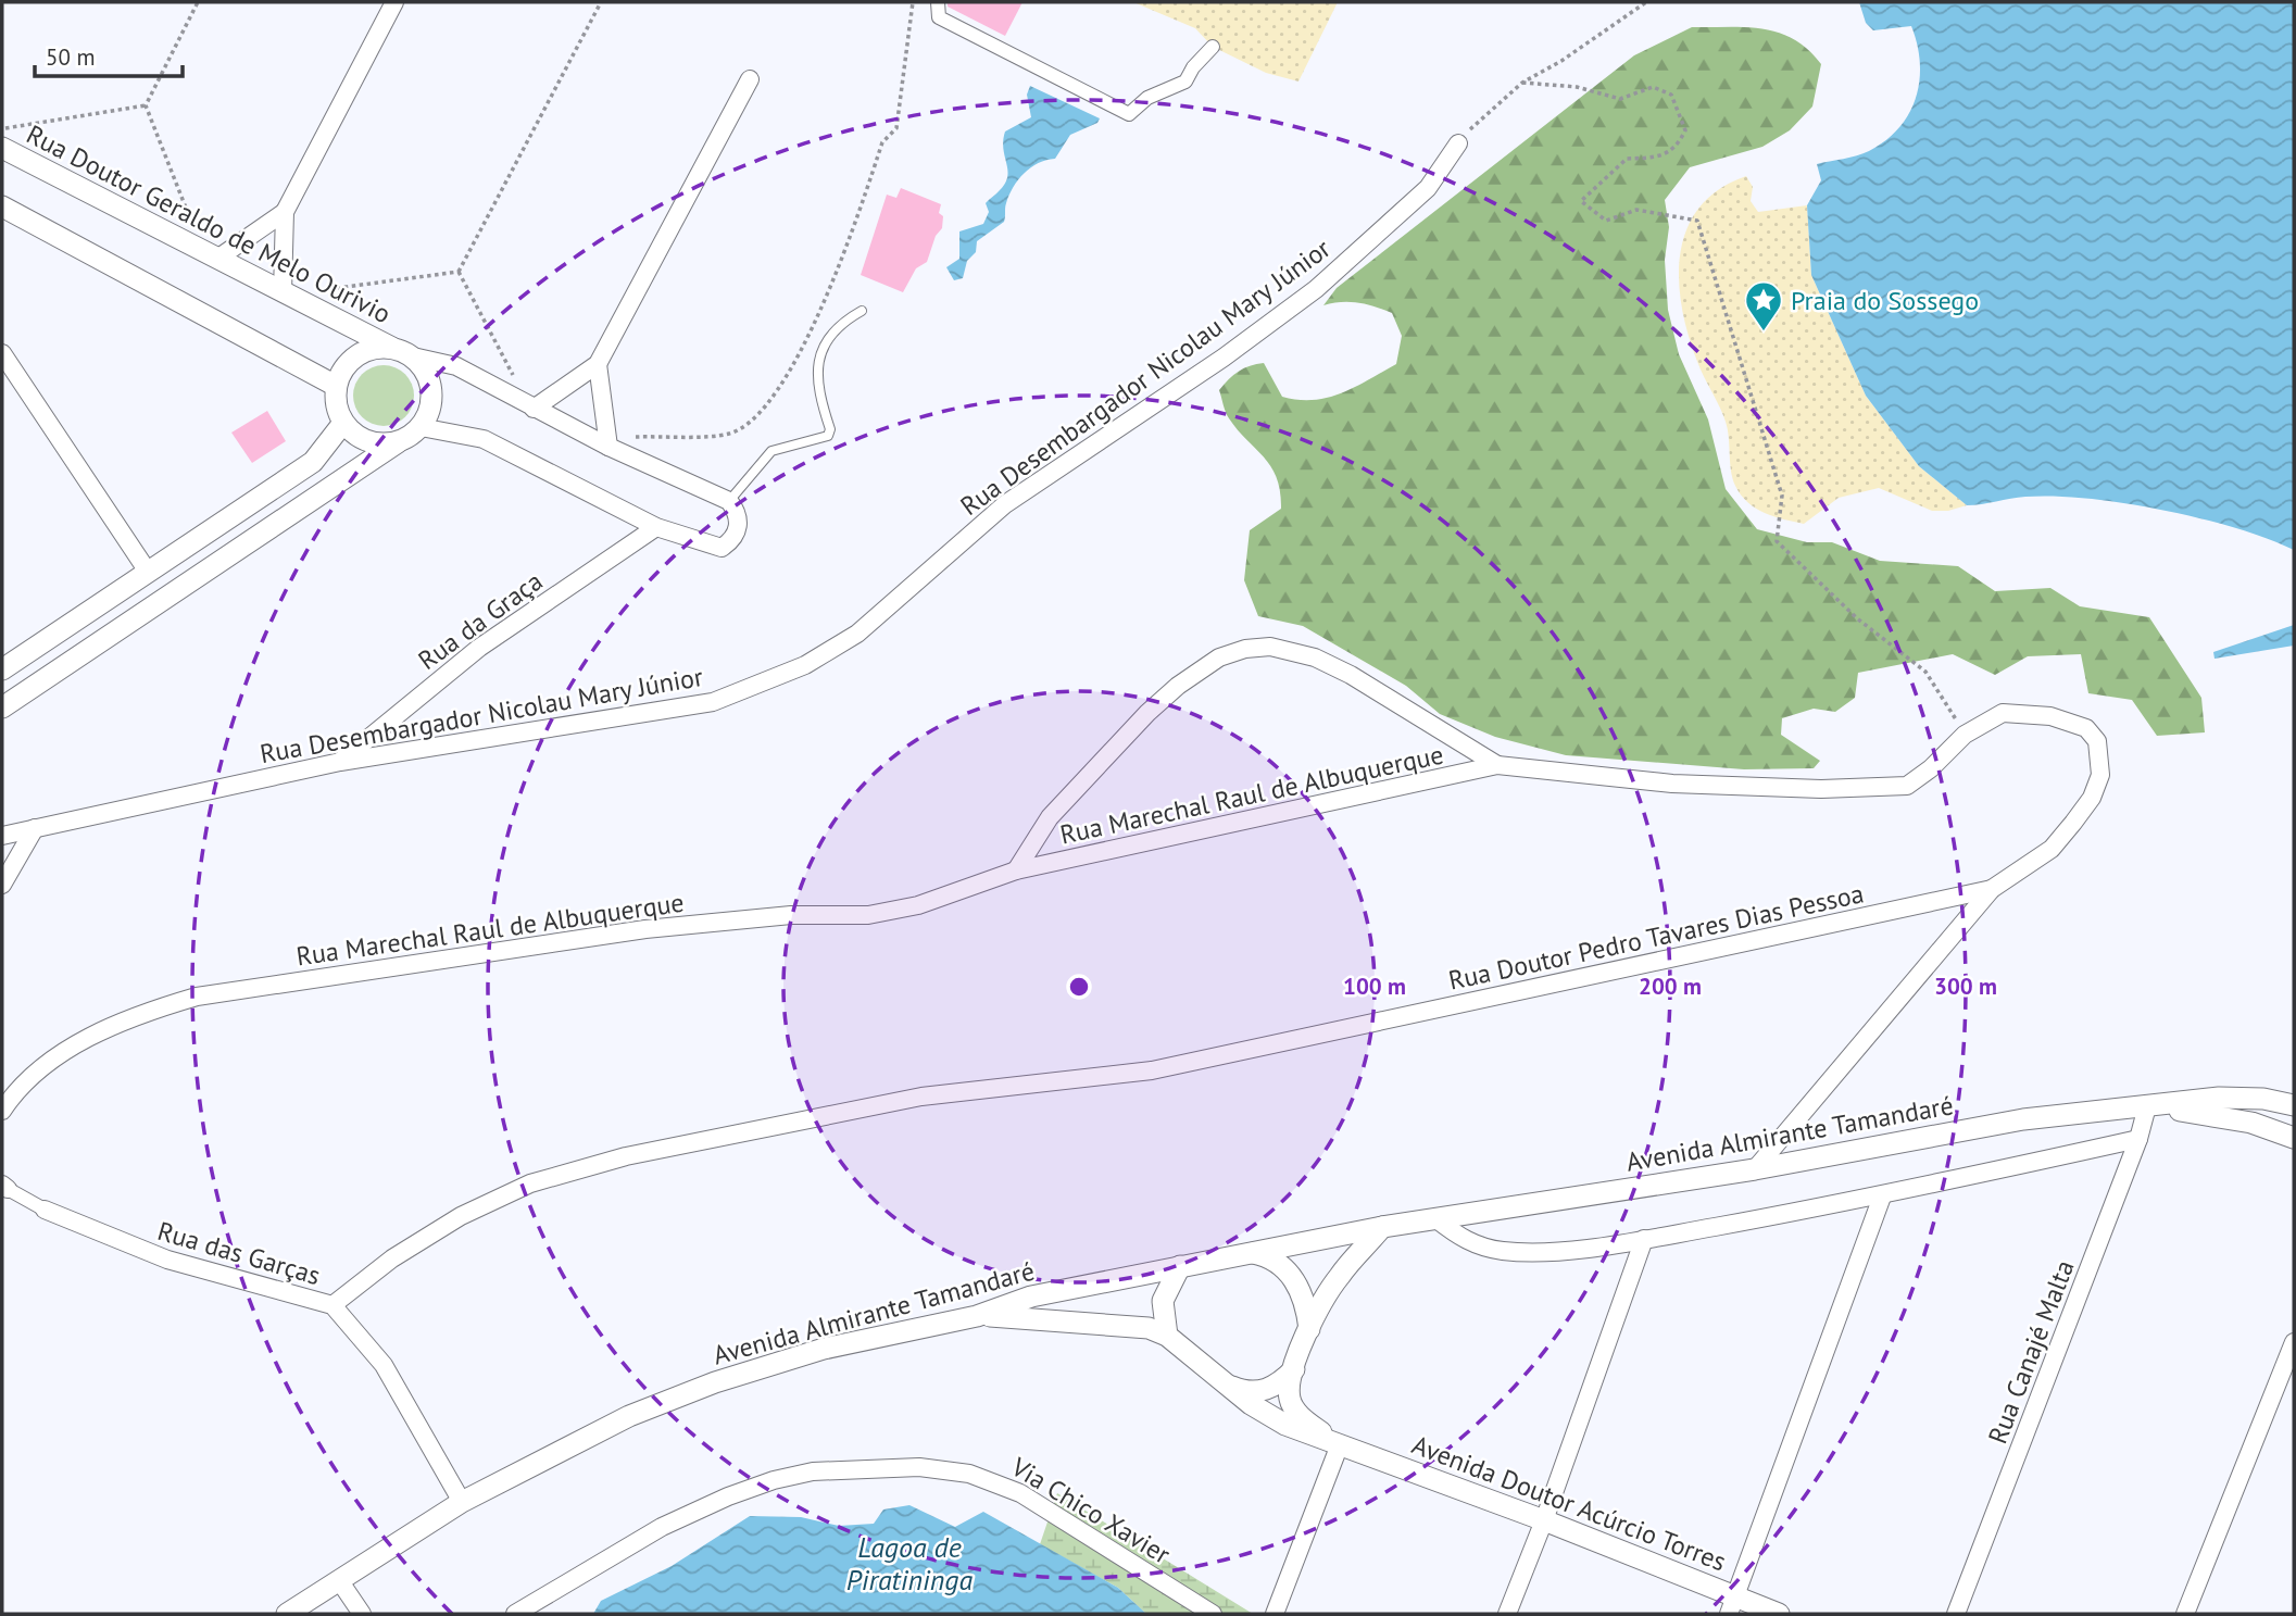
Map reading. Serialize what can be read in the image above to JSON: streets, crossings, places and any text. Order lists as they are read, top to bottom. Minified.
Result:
{"streets":{"street":["Rua Doutor Geraldo de Melo Ourivio","Rua Desembargador Nicolau Mary Júnior","Rua da Graça","Rua Marechal Raul de Albuquerque","Rua Doutor Pedro Tavares Dias Pessoa","Avenida Almirante Tamandaré","Rua das Garças","Rua Canajé Malta","Avenida Doutor Acúrcio Torres","Via Chico Xavier"]},"crossings":[["Rua Desembargador Nicolau Mary Júnior","Rua da Graça"],["Rua Marechal Raul de Albuquerque","Rua Doutor Pedro Tavares Dias Pessoa"],["Rua Marechal Raul de Albuquerque","Avenida Almirante Tamandaré"],["Rua Doutor Pedro Tavares Dias Pessoa","Rua das Garças"],["Avenida Almirante Tamandaré","Rua das Garças"],["Avenida Almirante Tamandaré","Rua Canajé Malta"],["Avenida Almirante Tamandaré","Avenida Doutor Acúrcio Torres"]],"water":["Lagoa de Piratininga"],"places":{"place":["Praia do Sossego"]},"scale_bar":"50 m","rings":["100 m","200 m","300 m"]}
